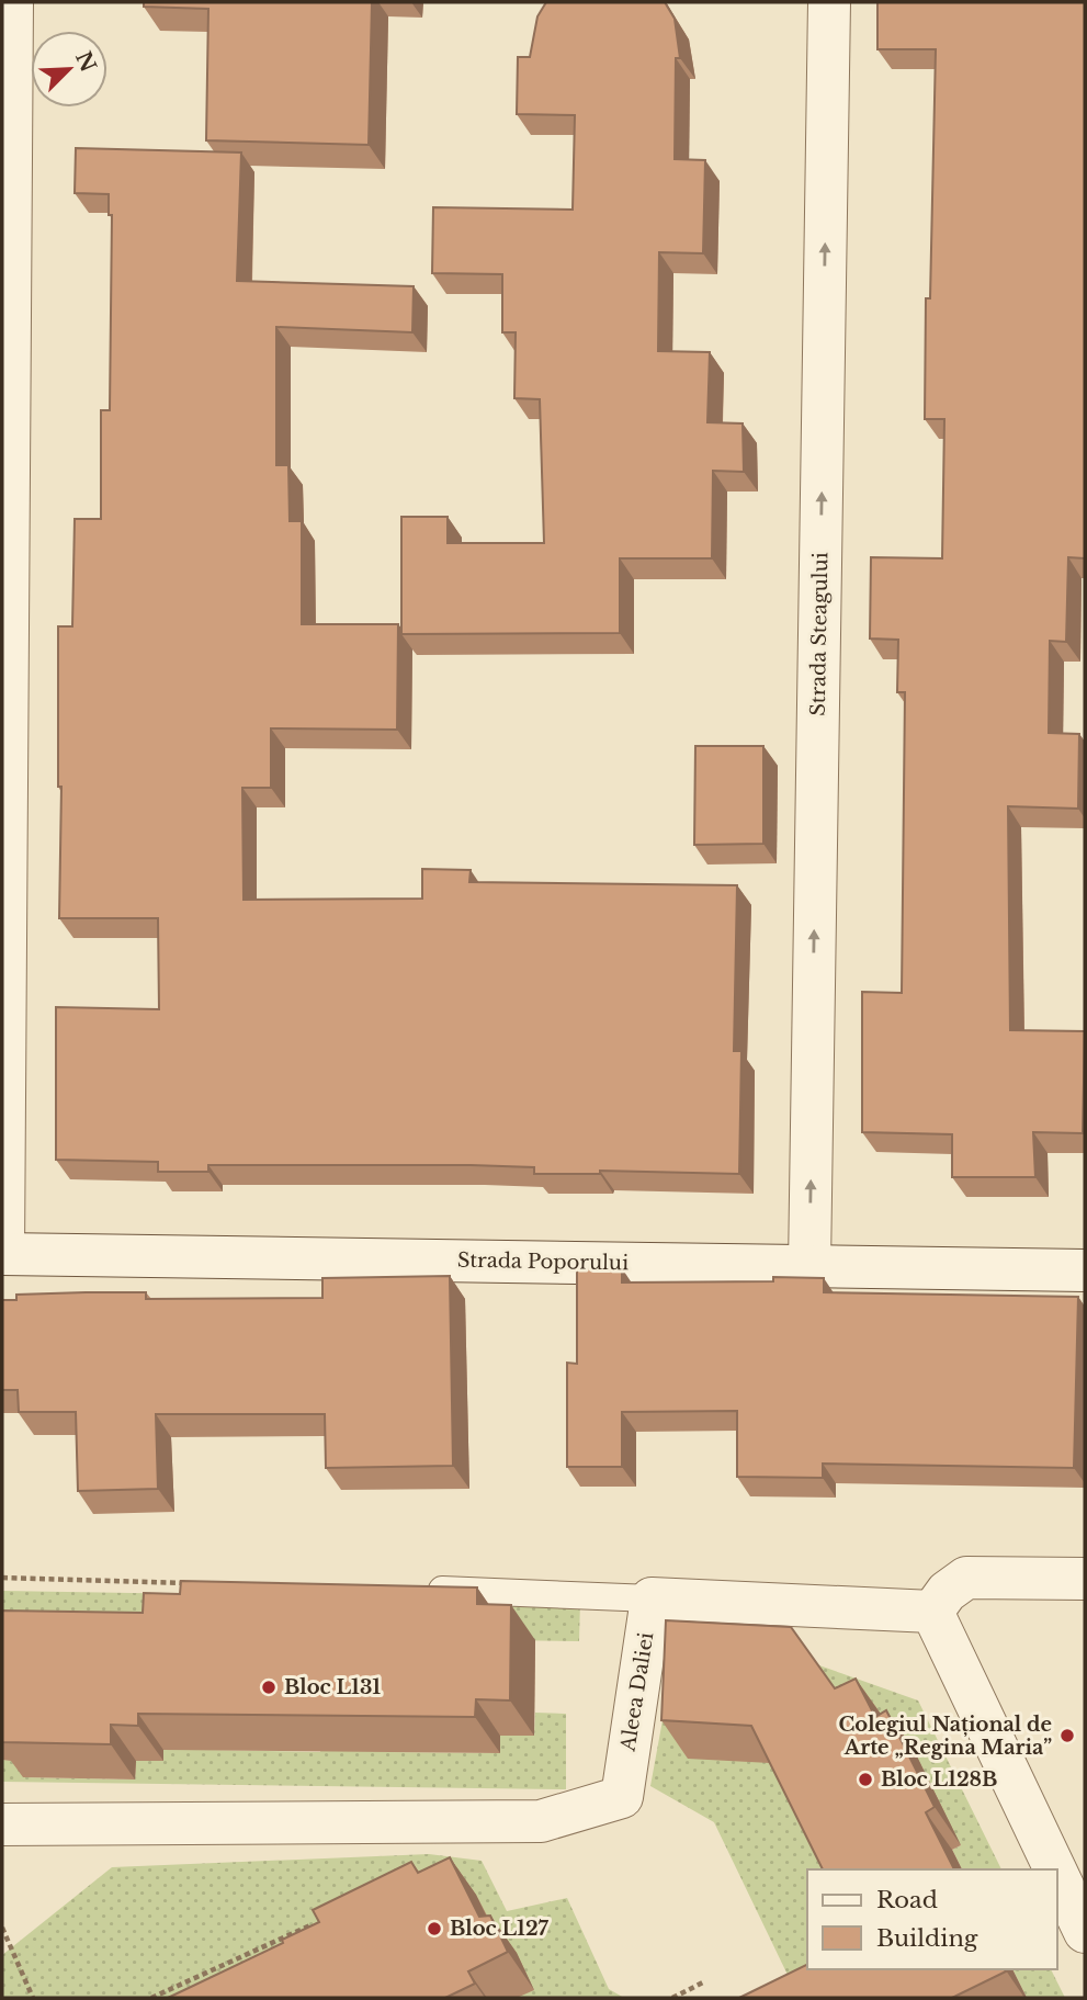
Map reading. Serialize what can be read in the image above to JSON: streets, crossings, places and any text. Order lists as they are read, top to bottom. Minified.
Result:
{"streets":{"street":["Strada Steagului","Strada Poporului","Aleea Daliei"]},"crossings":[["Strada Steagului","Strada Poporului"]],"one_way":["Strada Steagului"],"places":["Bloc L131","Colegiul Național de Arte „Regina Maria”","Bloc L128B","Bloc L127"],"legend":["Road","Building"],"north":"top right"}
